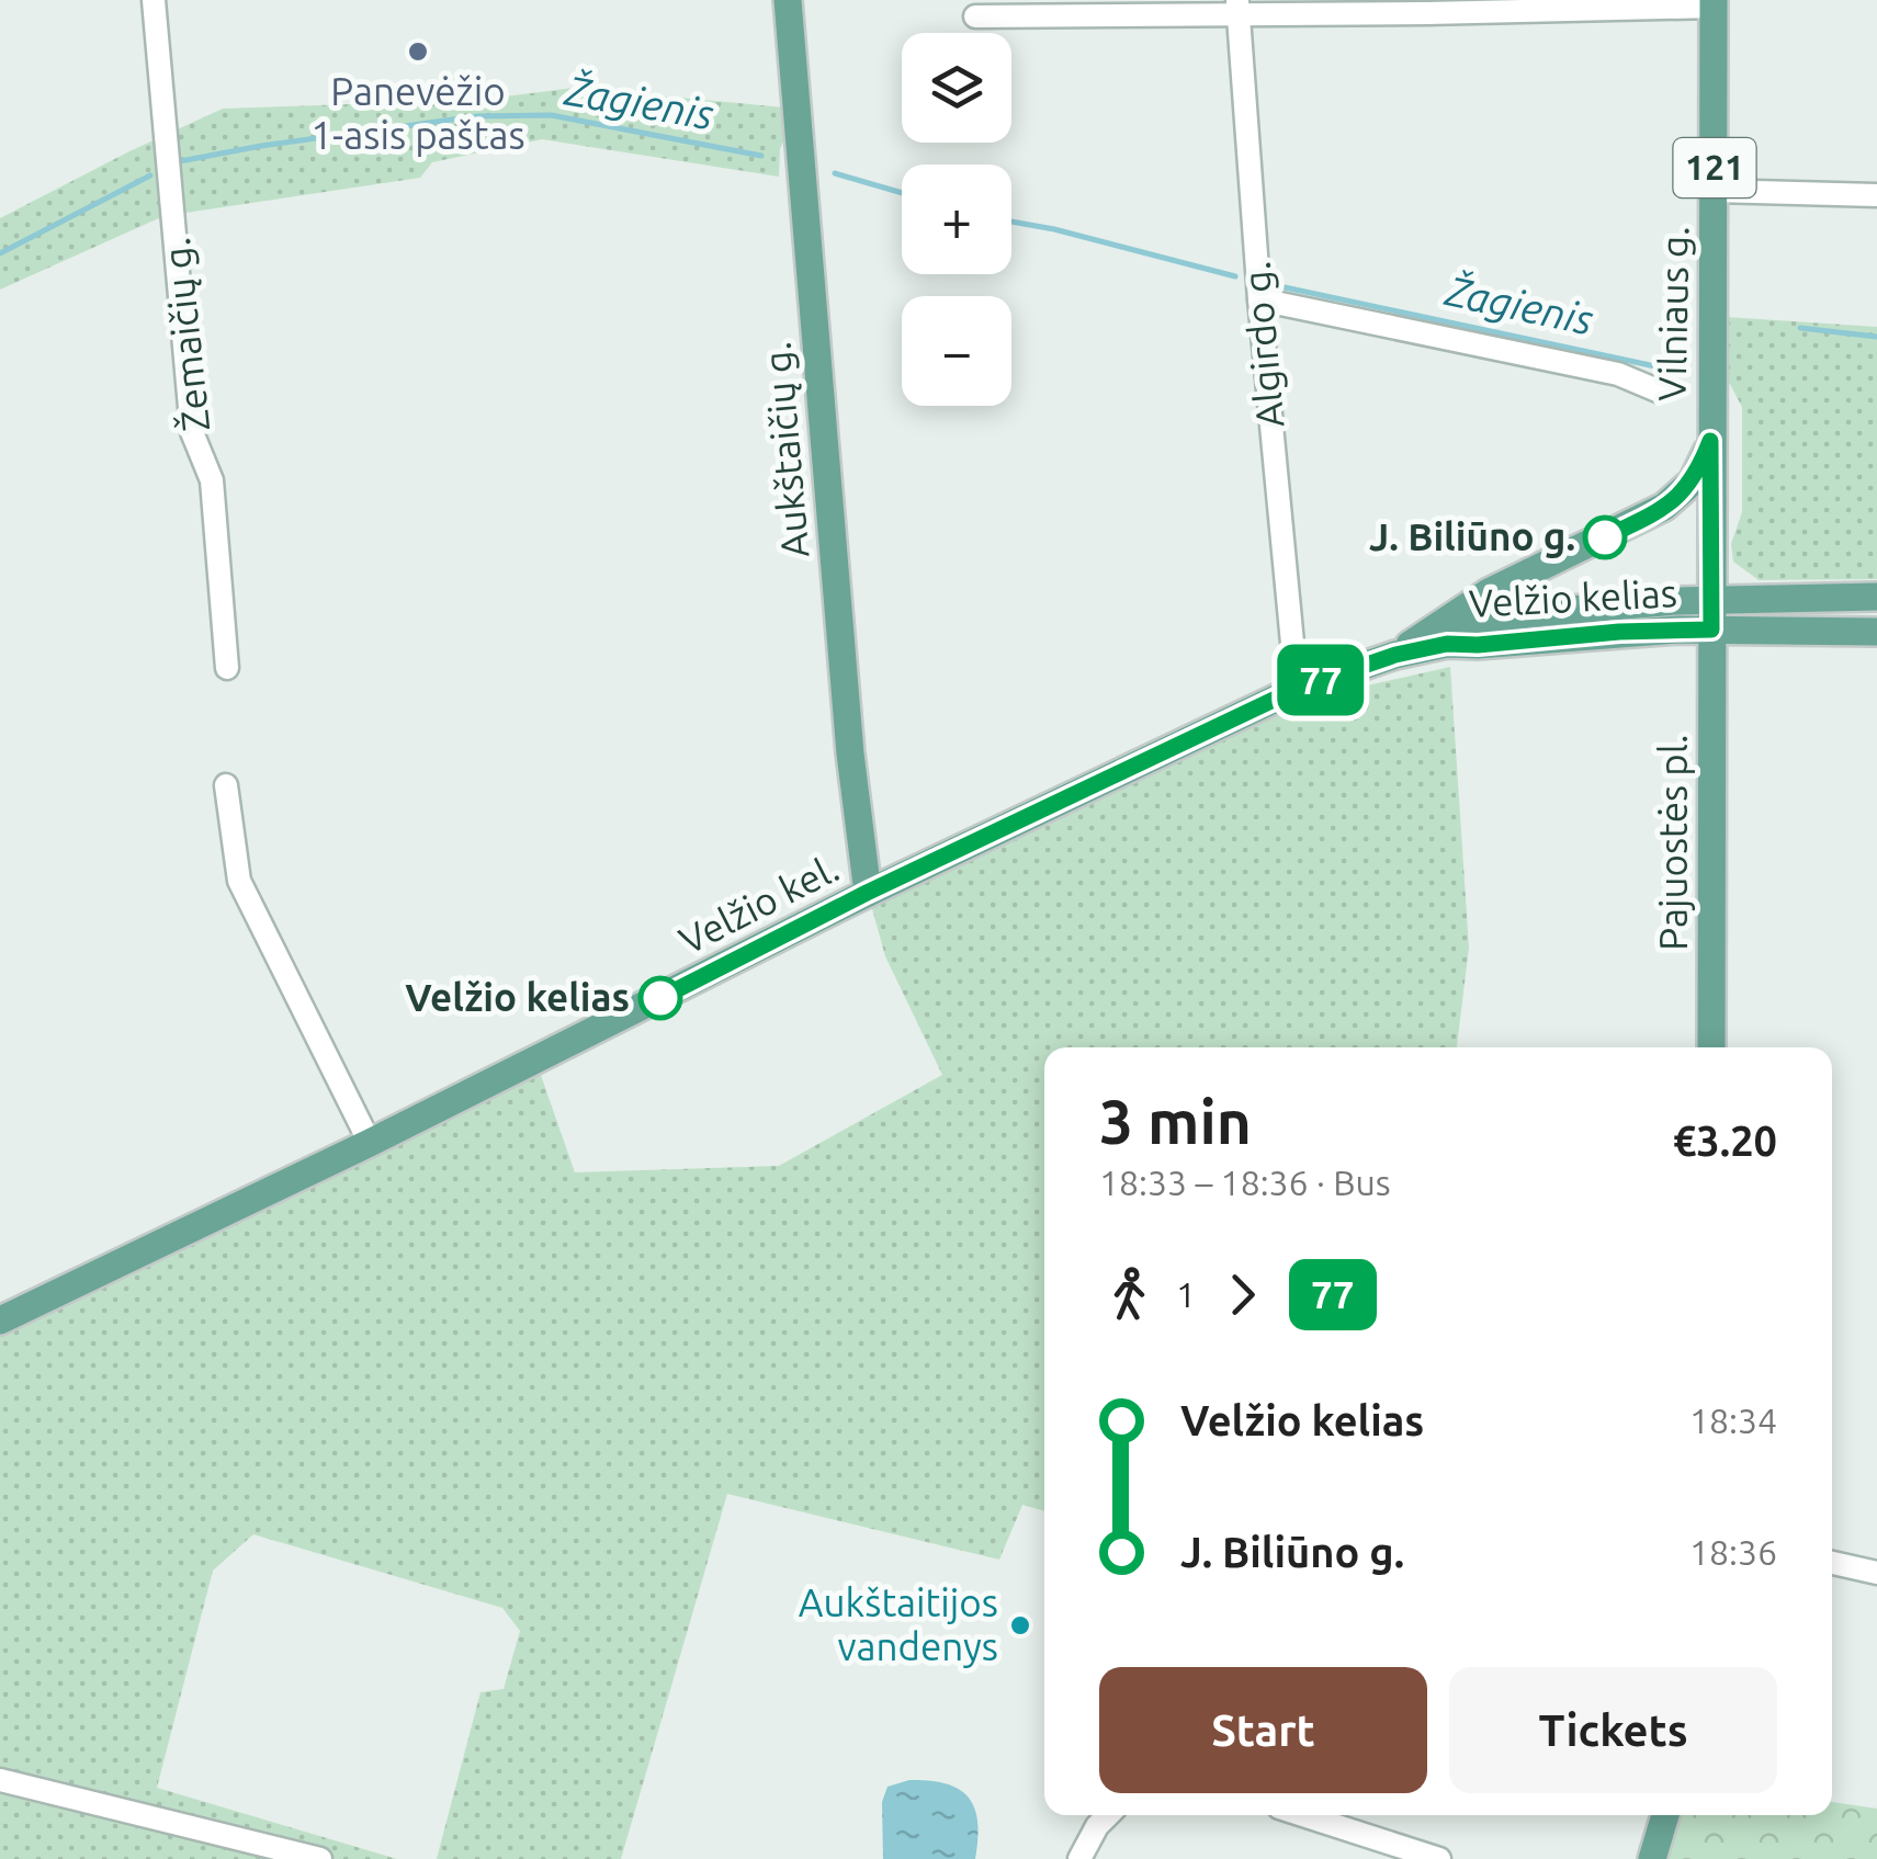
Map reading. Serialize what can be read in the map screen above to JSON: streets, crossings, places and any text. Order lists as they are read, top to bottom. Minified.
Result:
{"streets":{"main road":["121","Vilniaus g.","Aukštaičių g.","Velžio kelias","Pajuostės pl.","Velžio kel."],"street":["Žemaičių g.","Algirdo g."]},"crossings":[["Vilniaus g.","Velžio kelias"],["Vilniaus g.","Pajuostės pl."],["Algirdo g.","Velžio kel."],["Aukštaičių g.","Velžio kel."],["Velžio kelias","Pajuostės pl."],["Velžio kelias","Velžio kel."]],"water":["Žagienis"],"places":["Panevėžio 1-asis paštas","J. Biliūno g.","Velžio kelias","Aukštaitijos vandenys"],"lines":["bus line 77"],"page":{"on_map":"77","map_buttons":["+","−"],"heading":["3 min","18:33 – 18:36 · Bus","€3.20"],"legs":["1","77"],"list":[{"name":"Velžio kelias","value":"18:34"},{"name":"J. Biliūno g.","value":"18:36"}],"buttons":["Start","Tickets"]}}
